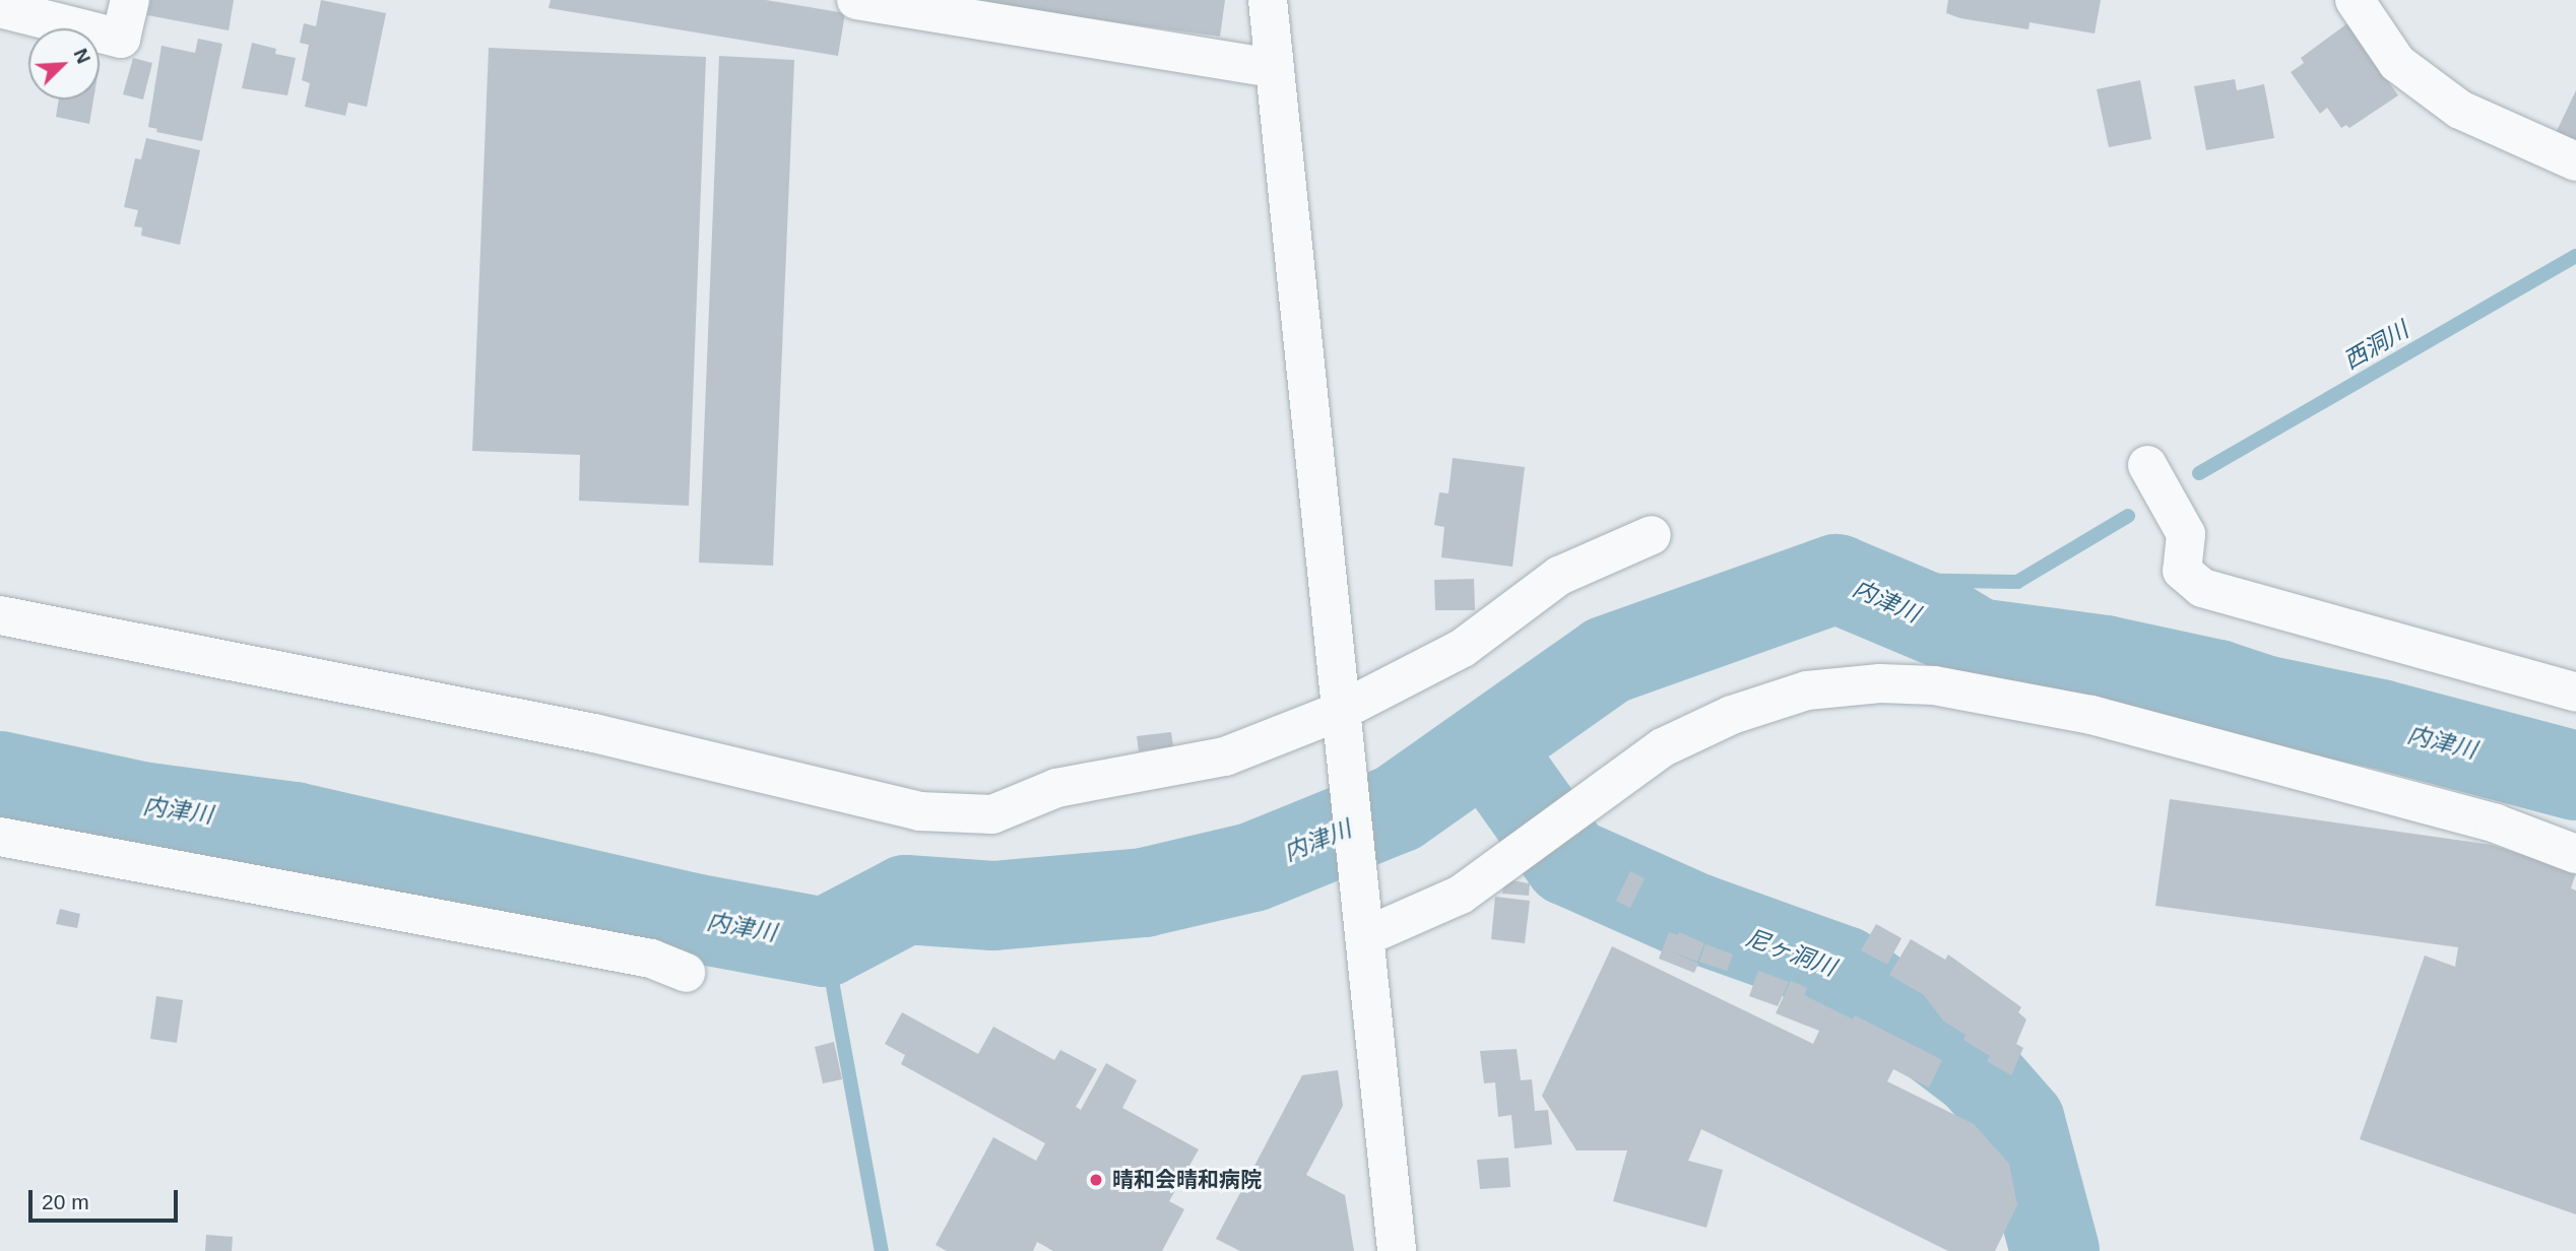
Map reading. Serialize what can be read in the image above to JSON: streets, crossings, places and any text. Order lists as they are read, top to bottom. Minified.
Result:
{"water":["西洞川","内津川","尼ヶ洞川"],"places":["晴和会晴和病院"],"scale_bar":"20 m","north":"top right"}
